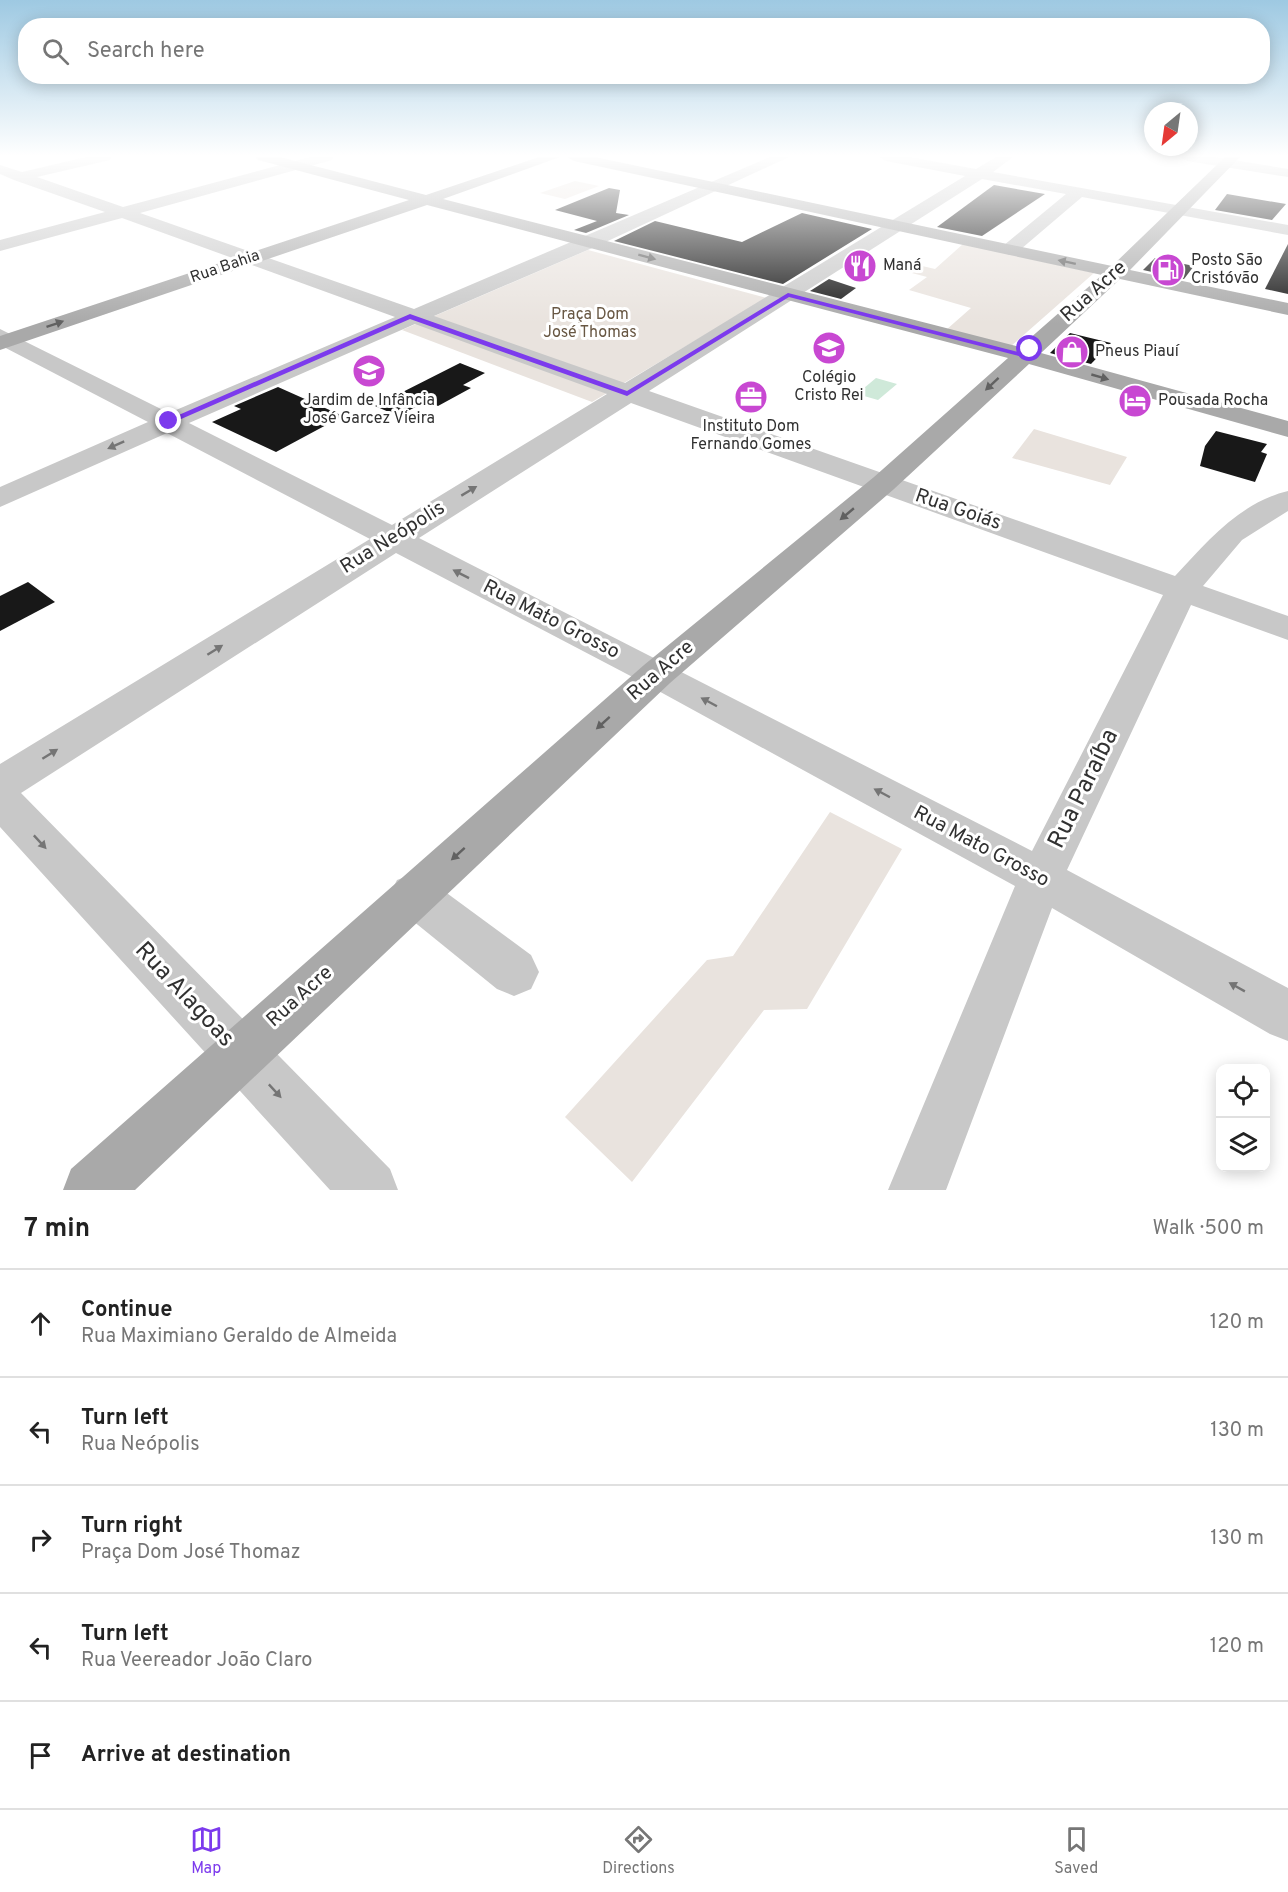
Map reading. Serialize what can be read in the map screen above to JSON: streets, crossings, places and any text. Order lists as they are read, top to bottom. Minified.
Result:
{"streets":{"main road":["Rua Bahia","Rua Acre"],"street":["Rua Goiás","Rua Neópolis","Rua Mato Grosso","Rua Paraíba","Rua Alagoas"]},"crossings":[["Rua Bahia","Rua Goiás"],["Rua Bahia","Rua Mato Grosso"],["Rua Acre","Rua Goiás"],["Rua Acre","Rua Mato Grosso"],["Rua Acre","Rua Alagoas"],["Rua Goiás","Rua Neópolis"],["Rua Goiás","Rua Paraíba"],["Rua Neópolis","Rua Mato Grosso"],["Rua Mato Grosso","Rua Paraíba"]],"one_way":["Rua Bahia","Rua Acre","Rua Mato Grosso","Rua Alagoas"],"parks":["Praça Dom José Thomas"],"places":{"restaurant":["Maná"],"fuel station":["Posto São Cristóvão"],"school or university":["Colégio Cristo Rei","Jardim de Infância José Garcez Vieira"],"shop":["Pneus Piauí"],"office":["Instituto Dom Fernando Gomes"],"hotel":["Pousada Rocha"]},"north":"bottom left","page":{"search":"Search here","heading":["7 min","Walk · 500 m"],"list":[["Continue","Rua Maximiano Geraldo de Almeida","120 m"],["Turn left","Rua Neópolis","130 m"],["Turn right","Praça Dom José Thomaz","130 m"],["Turn left","Rua Veereador João Claro","120 m"],"Arrive at destination"],"nav":["Map","Directions","Saved"]}}
